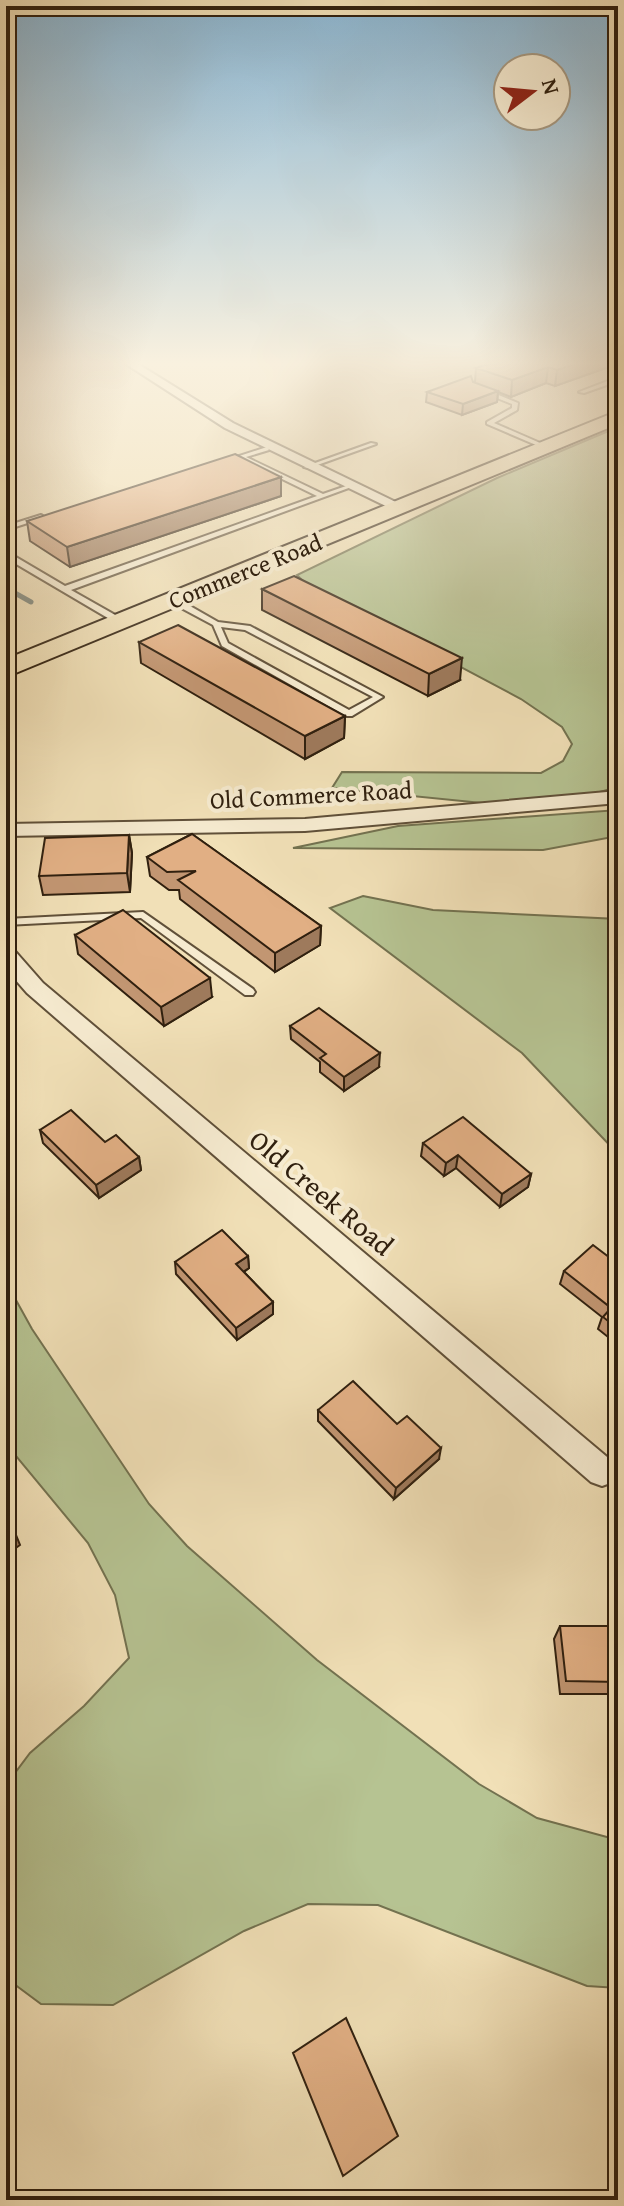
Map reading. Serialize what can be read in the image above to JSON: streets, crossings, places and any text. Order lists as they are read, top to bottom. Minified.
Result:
{"streets":{"highway":["Commerce Road"],"street":["Old Commerce Road","Old Creek Road"]},"north":"right"}
